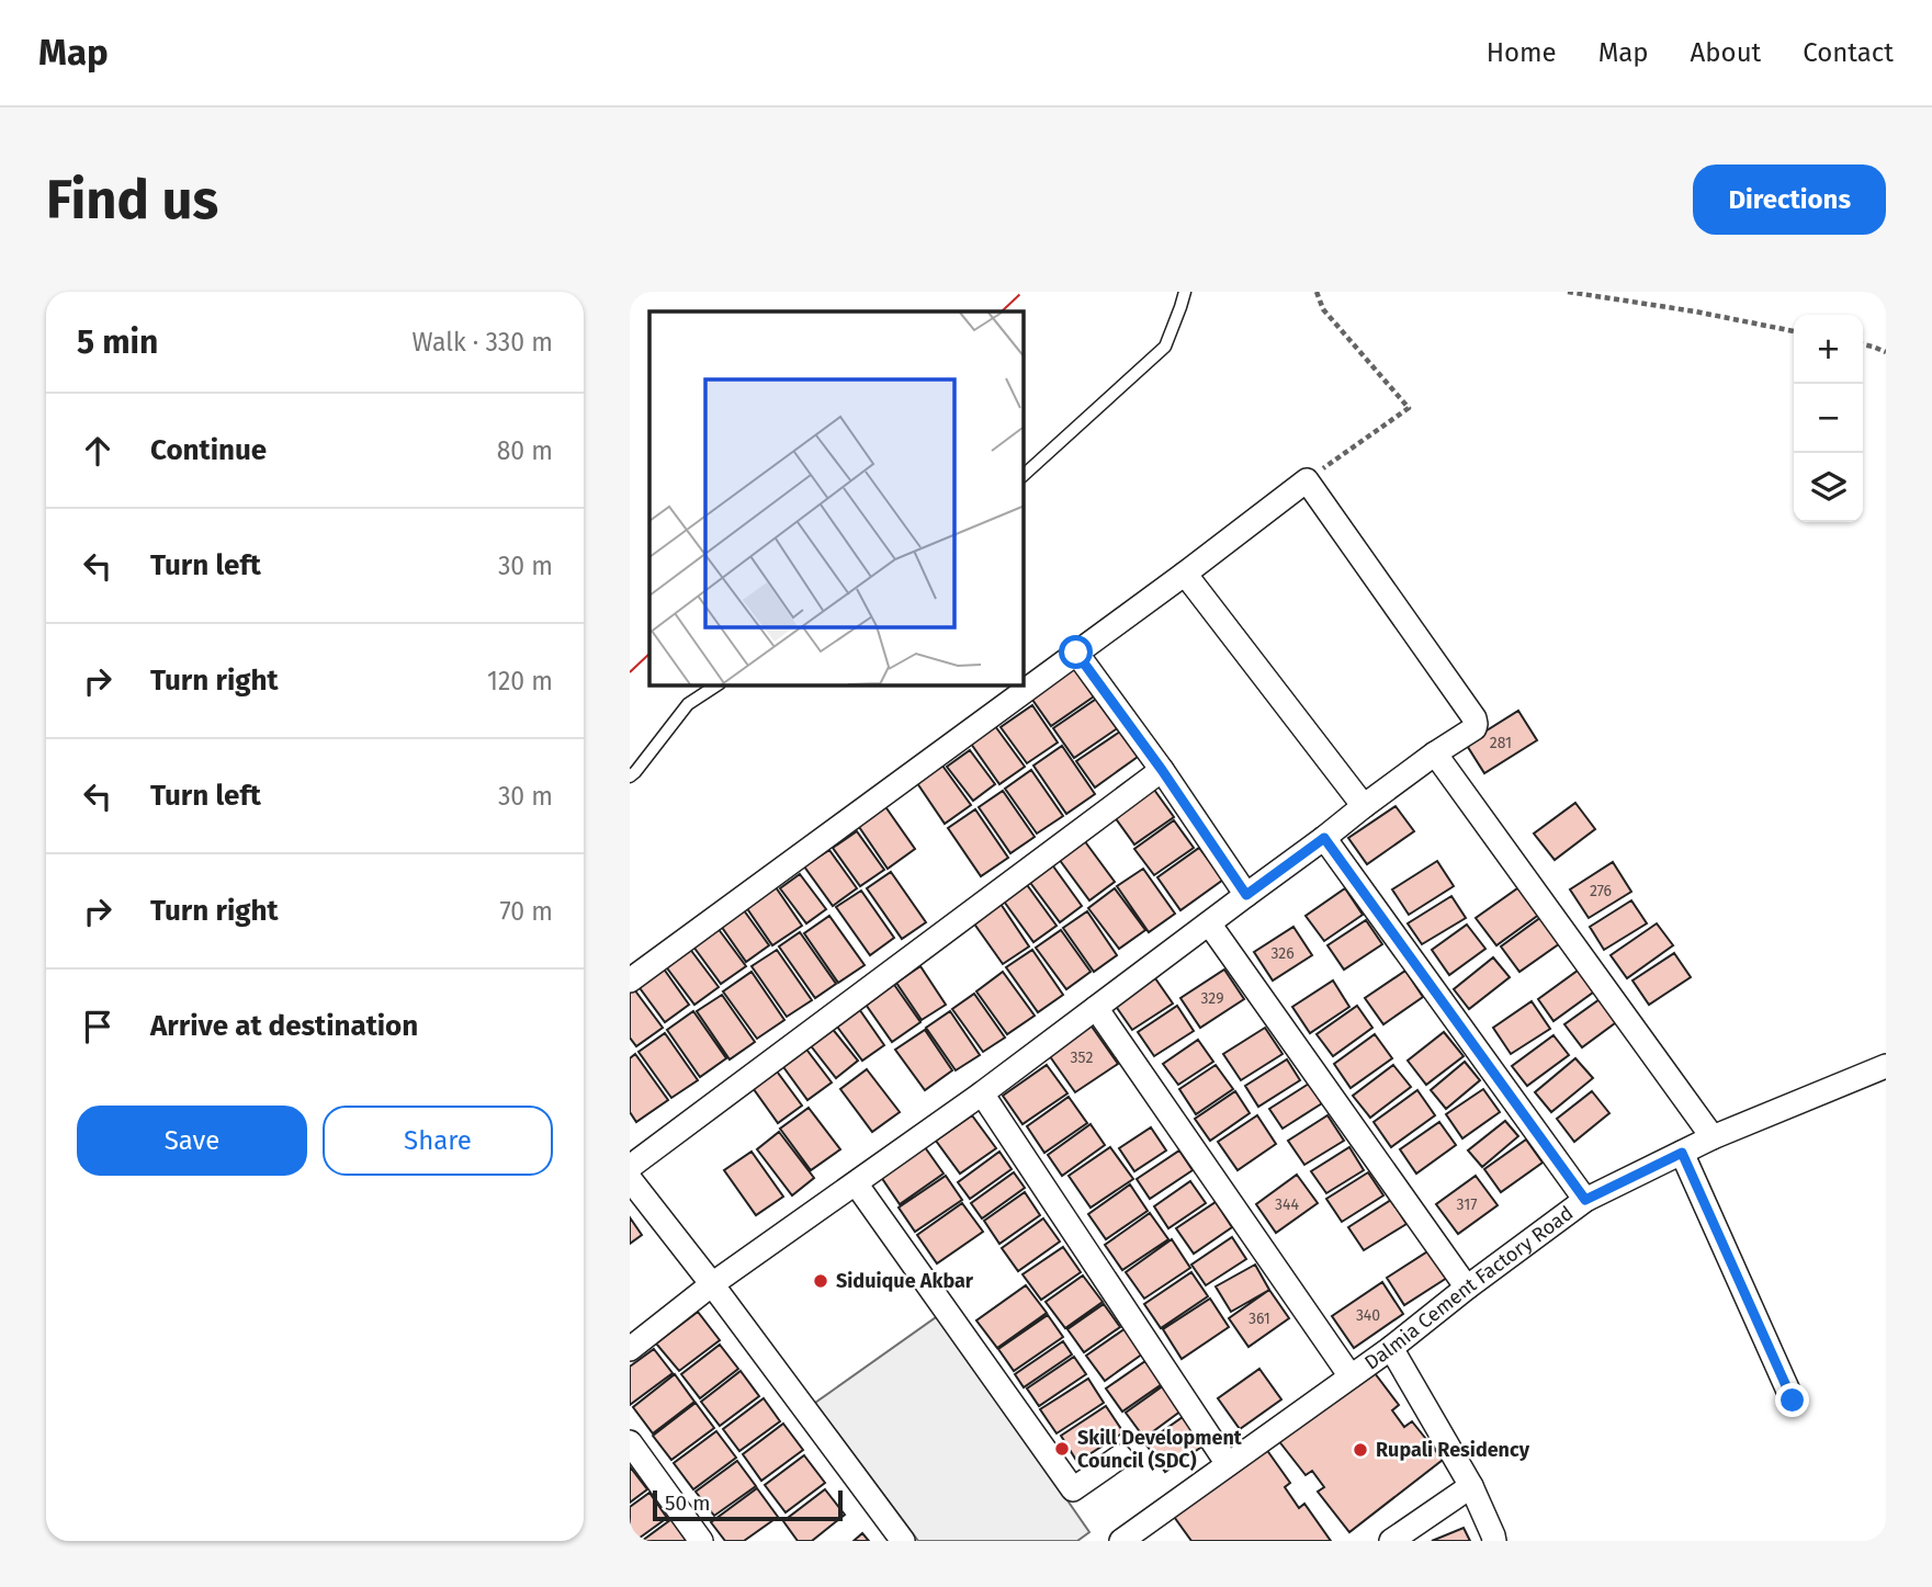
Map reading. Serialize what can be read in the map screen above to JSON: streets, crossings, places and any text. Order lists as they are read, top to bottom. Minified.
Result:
{"streets":{"street":["Dalmia Cement Factory Road"]},"places":["Siduique Akbar","Skill Development Council (SDC)","Rupali Residency"],"house_numbers":["281","276","326","329","352","344","317","340","361"],"scale_bar":"50 m","page":{"header":"Map","nav":["Home","Map","About","Contact"],"buttons":["Directions",["Save","Share"]],"title":"Find us","heading":["5 min","Walk · 330 m"],"map_buttons":["+","−"],"list":[["Continue","80 m"],["Turn left","30 m"],["Turn right","120 m"],["Turn left","30 m"],["Turn right","70 m"],"Arrive at destination"],"scale":"50 m"}}
